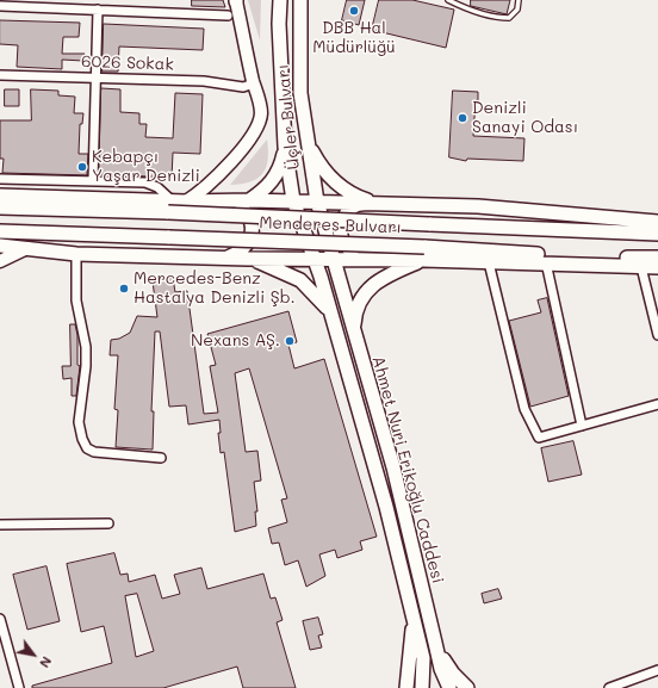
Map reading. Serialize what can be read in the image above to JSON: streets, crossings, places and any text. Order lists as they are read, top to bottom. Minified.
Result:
{"streets":{"main road":["Üçler Bulvarı","Menderes Bulvarı","Ahmet Nuri Erikoğlu Caddesi"],"street":["6026 Sokak"]},"crossings":[["Üçler Bulvarı","Ahmet Nuri Erikoğlu Caddesi"]],"places":["DBB Hal Müdürlüğü","Denizli Sanayi Odası","Kebapçı Yaşar Denizli","Mercedes-Benz Hastalya Denizli Şb.","Nexans AŞ."],"north":"bottom right"}
